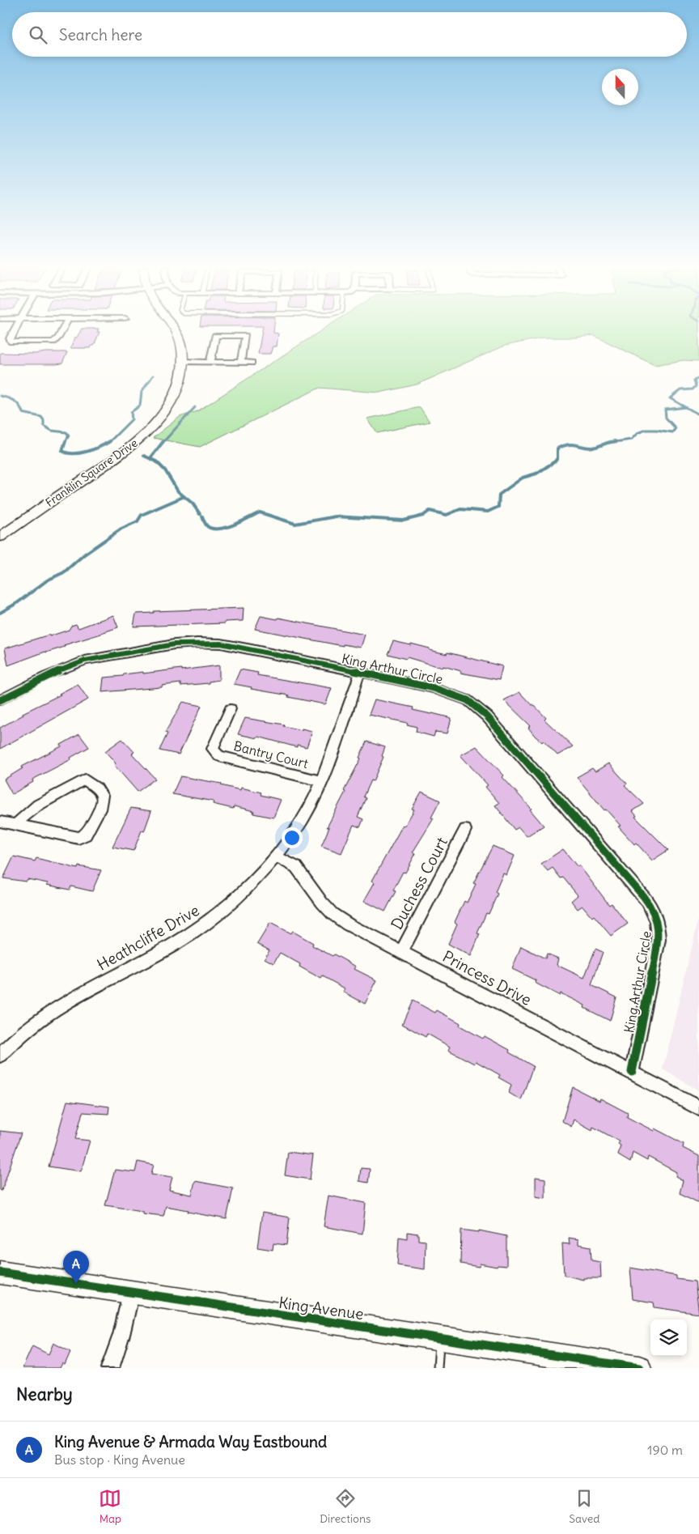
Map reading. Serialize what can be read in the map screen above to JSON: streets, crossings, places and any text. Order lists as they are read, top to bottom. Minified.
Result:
{"streets":{"street":["Franklin Square Drive","King Arthur Circle","Bantry Court","Duchess Court","Heathcliffe Drive","Princess Drive","King Avenue"]},"crossings":[["King Arthur Circle","Heathcliffe Drive"],["King Arthur Circle","Princess Drive"],["Bantry Court","Heathcliffe Drive"],["Duchess Court","Princess Drive"],["Heathcliffe Drive","Princess Drive"]],"north":"top","page":{"search":"Search here","pins":"A","heading":"Nearby","list":[{"mark":"A","name":"King Avenue & Armada Way Eastbound","note":"Bus stop · King Avenue","value":"190 m"}],"nav":["Map","Directions","Saved"]}}
